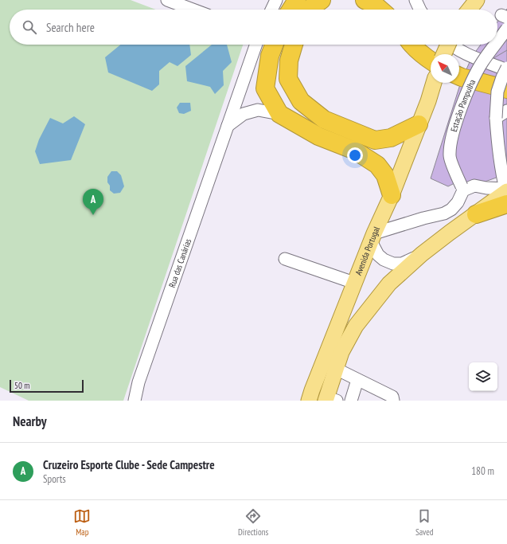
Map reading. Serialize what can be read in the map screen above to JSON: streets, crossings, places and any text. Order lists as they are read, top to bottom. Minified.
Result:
{"streets":{"main road":["Avenida Portugal"],"street":["Estação Pampulha","Rua das Canárias"]},"scale_bar":"50 m","north":"top left","page":{"search":"Search here","pins":"A","scale":"50 m","heading":"Nearby","list":[{"mark":"A","name":"Cruzeiro Esporte Clube - Sede Campestre","note":"Sports","value":"180 m"}],"nav":["Map","Directions","Saved"]}}
